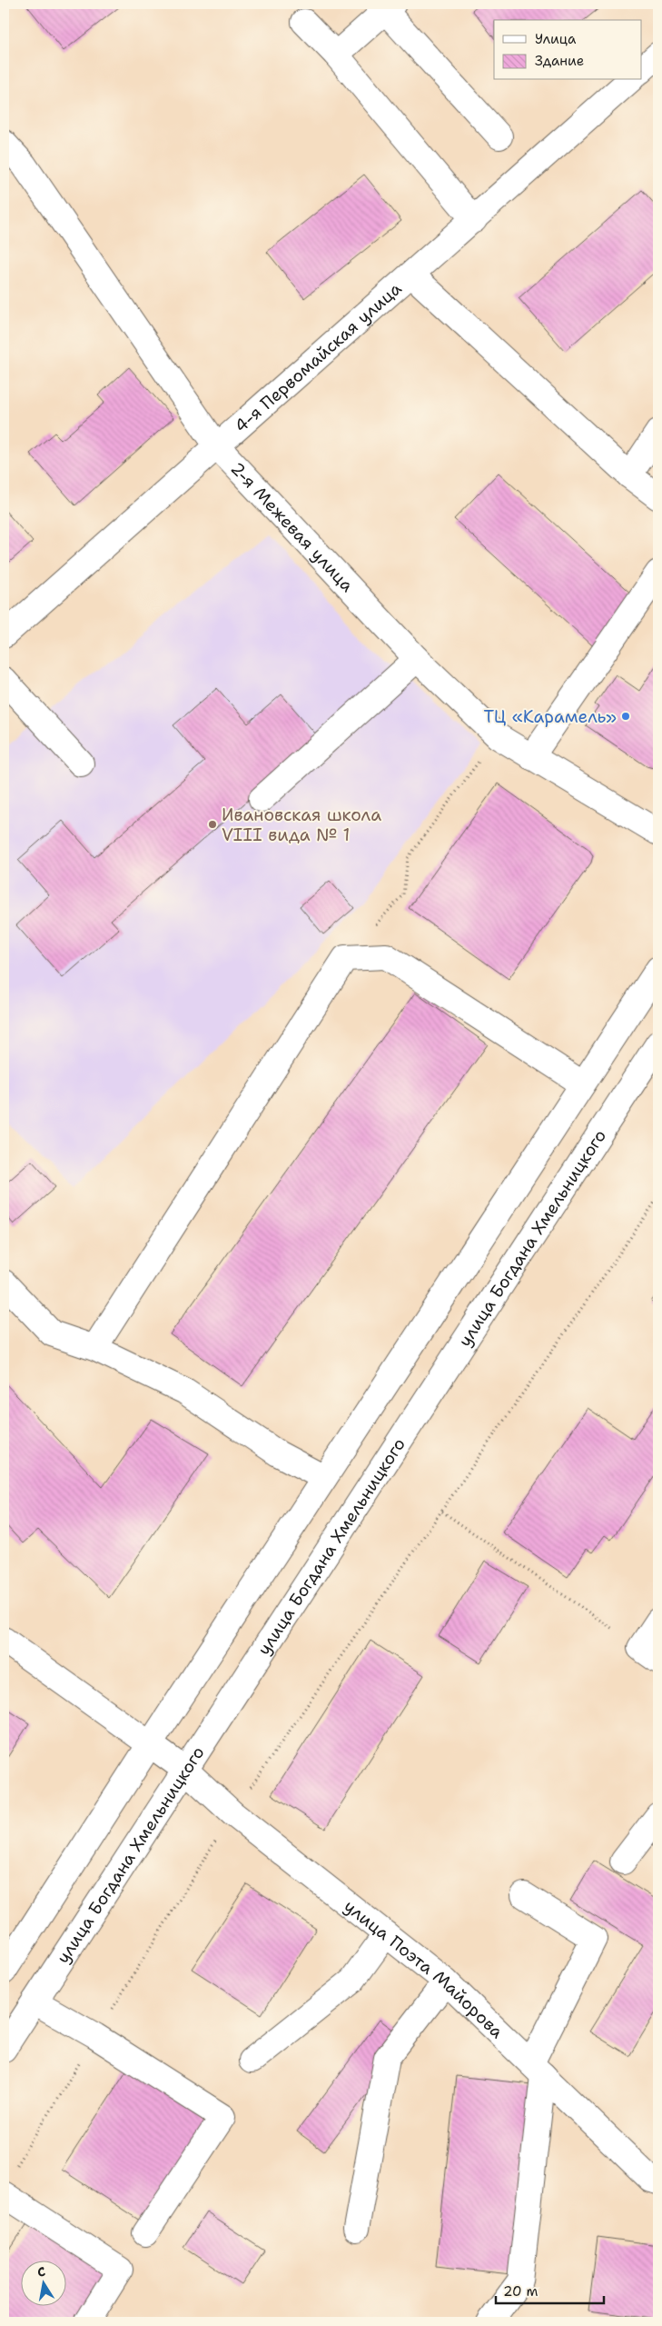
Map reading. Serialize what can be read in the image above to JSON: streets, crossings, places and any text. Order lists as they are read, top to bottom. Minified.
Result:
{"streets":{"street":["4-я Первомайская улица","2-я Межевая улица","улица Богдана Хмельницкого","улица Поэта Майорова"]},"crossings":[["4-я Первомайская улица","2-я Межевая улица"],["улица Богдана Хмельницкого","улица Поэта Майорова"]],"places":["ТЦ «Карамель»","Ивановская школа VIII вида № 1"],"legend":["Улица","Здание"],"scale_bar":"20 m","north":"top"}
